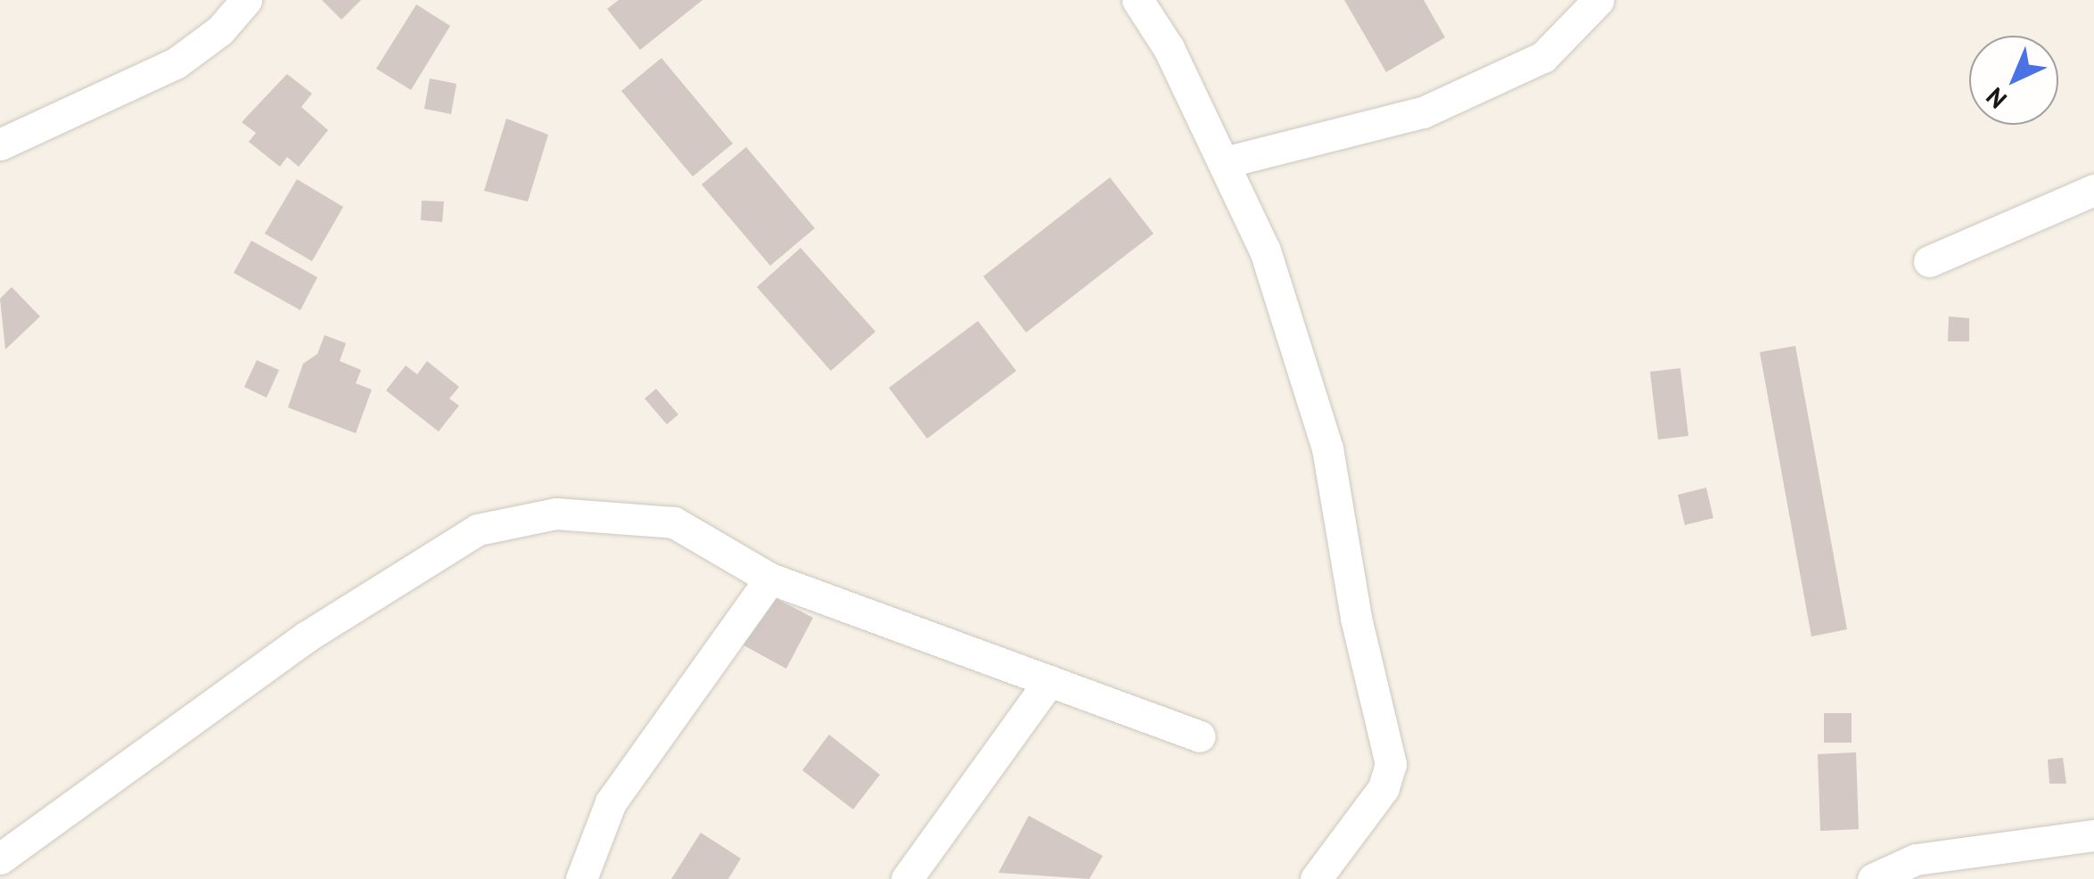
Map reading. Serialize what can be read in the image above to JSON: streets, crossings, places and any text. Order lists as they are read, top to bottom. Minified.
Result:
{"north":"bottom left"}
